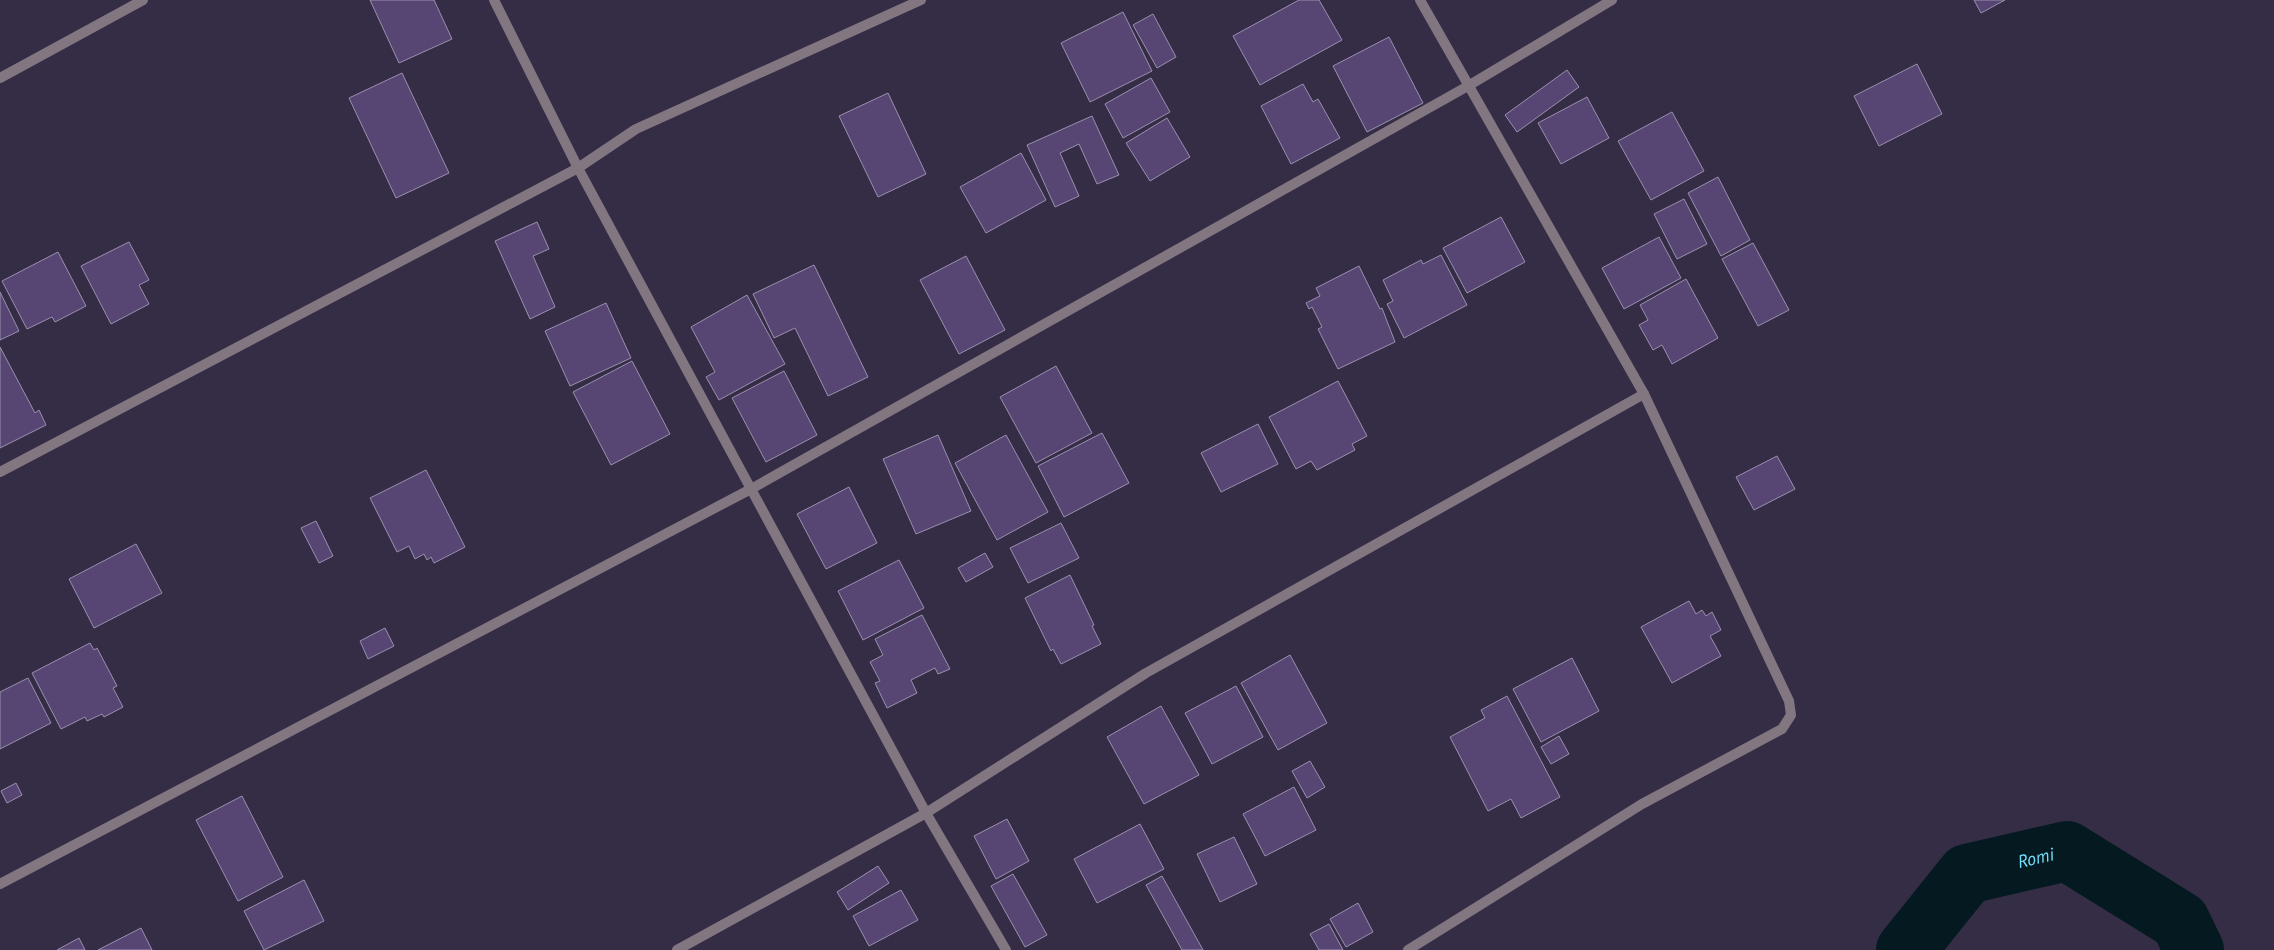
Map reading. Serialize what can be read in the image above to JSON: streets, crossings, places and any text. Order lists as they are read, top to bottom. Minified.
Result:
{"water":["Romi"]}
